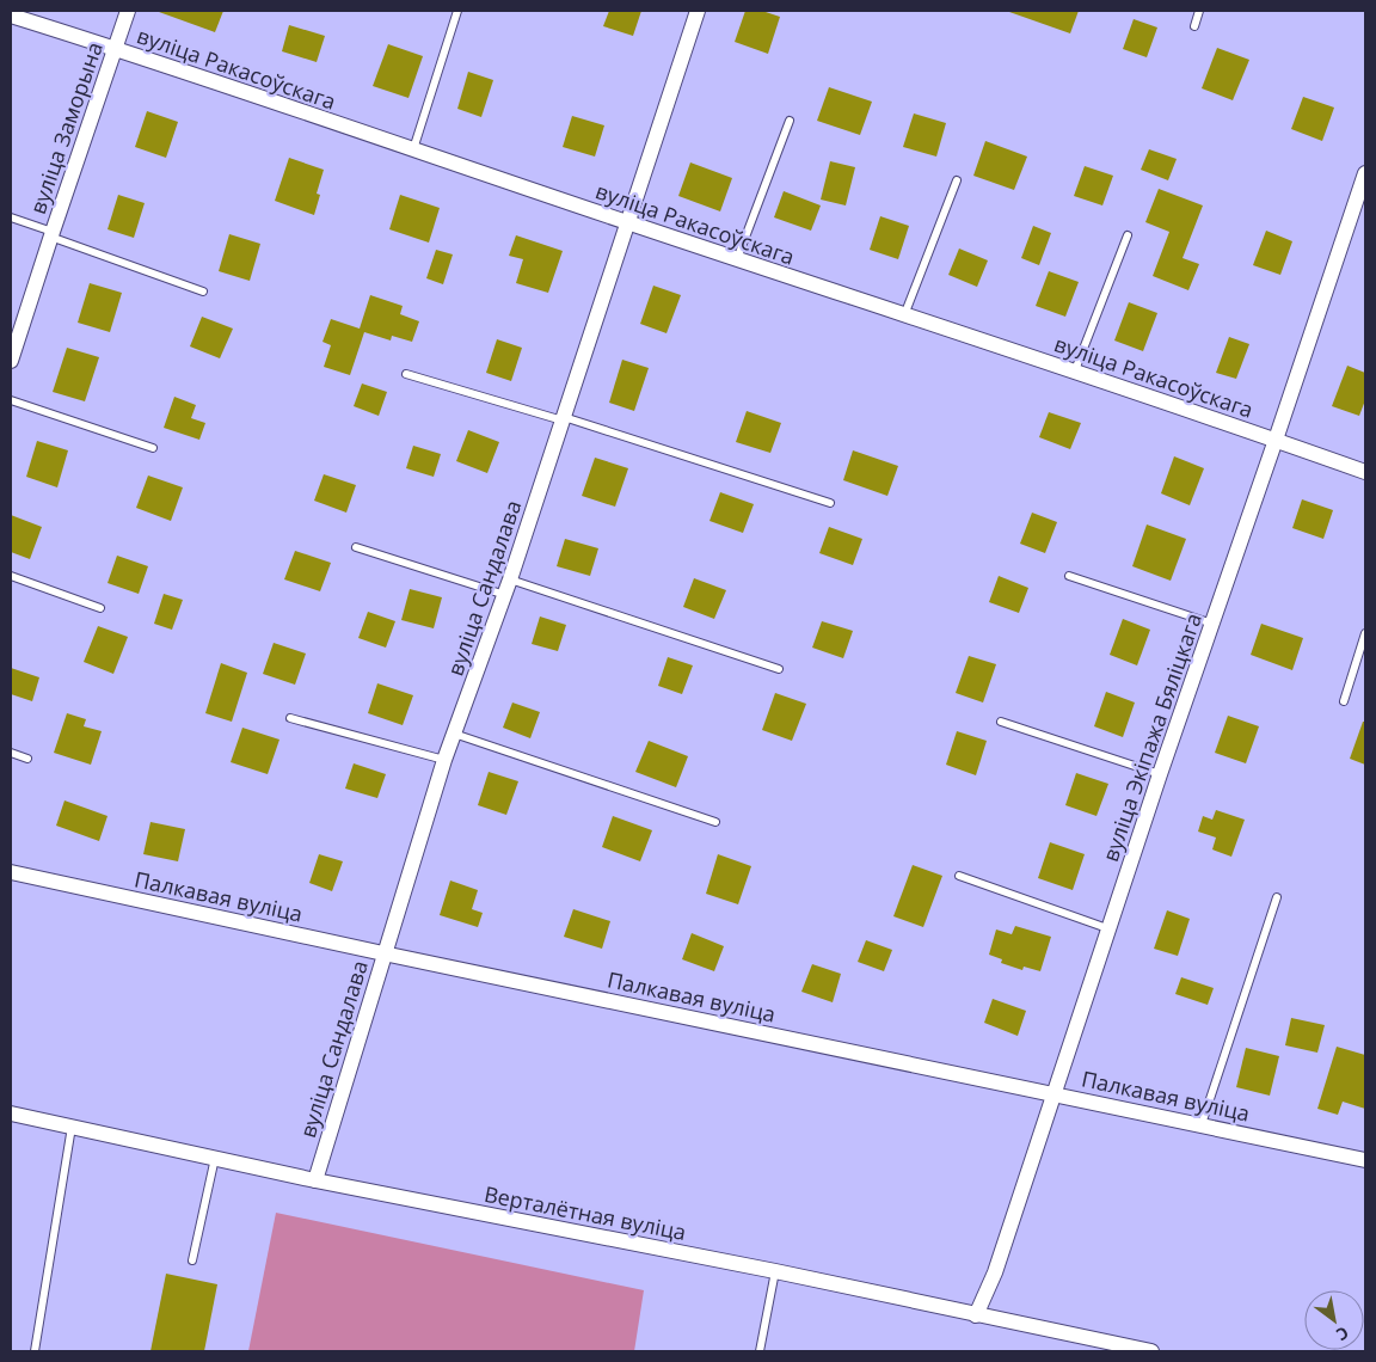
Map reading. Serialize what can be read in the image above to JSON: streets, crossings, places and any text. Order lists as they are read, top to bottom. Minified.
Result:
{"streets":{"street":["вуліца Ракасоўскага","вуліца Заморына","вуліца Сандалава","вуліца Экіпажа Бяліцкага","Палкавая вуліца","Верталётная вуліца"]},"crossings":[["вуліца Ракасоўскага","вуліца Заморына"],["вуліца Ракасоўскага","вуліца Сандалава"],["вуліца Ракасоўскага","вуліца Экіпажа Бяліцкага"],["вуліца Сандалава","Палкавая вуліца"],["вуліца Сандалава","Верталётная вуліца"],["вуліца Экіпажа Бяліцкага","Палкавая вуліца"],["вуліца Экіпажа Бяліцкага","Верталётная вуліца"]],"north":"bottom right"}
